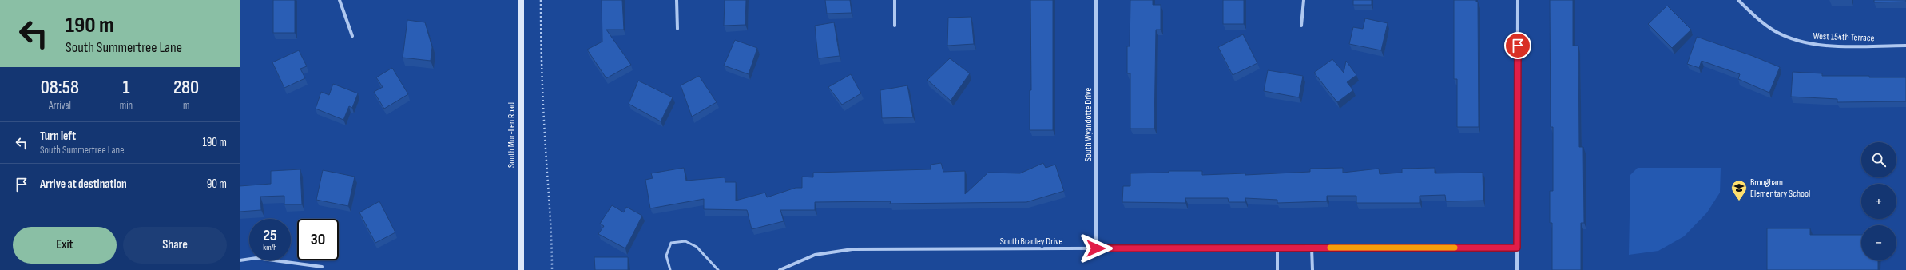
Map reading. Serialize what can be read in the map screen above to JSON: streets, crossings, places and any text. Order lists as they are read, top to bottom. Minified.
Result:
{"streets":{"main road":["South Mur-Len Road"],"street":["West 154th Terrace","South Wyandotte Drive","South Bradley Drive"]},"crossings":[["South Wyandotte Drive","South Bradley Drive"]],"places":{"school or university":["Brougham Elementary School"]},"page":{"turn":["190 m","South Summertree Lane"],"eta":["08:58","Arrival","1","min","280","m"],"list":[{"name":"Turn left","note":"South Summertree Lane","value":"190 m"},{"name":"Arrive at destination","value":"90 m"}],"map_buttons":["+","−"],"speed":"25 km/h","limit":"30","buttons":["Exit","Share"]}}
